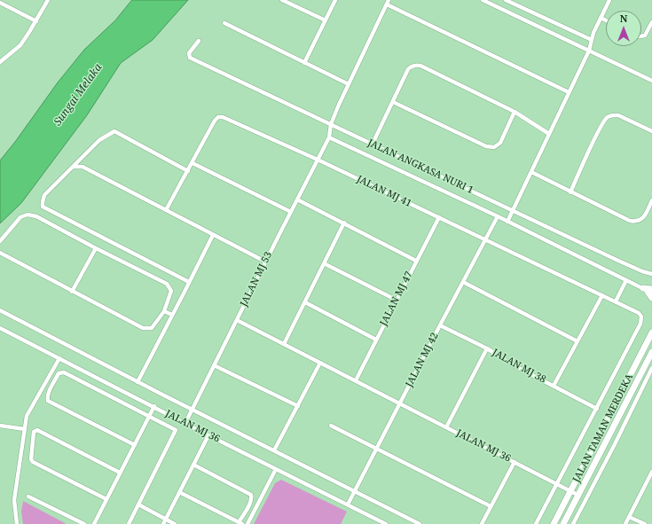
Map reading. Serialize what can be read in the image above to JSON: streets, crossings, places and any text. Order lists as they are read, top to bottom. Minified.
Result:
{"streets":{"main road":["JALAN TAMAN MERDEKA"],"street":["JALAN ANGKASA NURI 1","JALAN MJ 41","JALAN MJ 53","JALAN MJ 47","JALAN MJ 42","JALAN MJ 38","JALAN MJ 36"]},"crossings":[["JALAN ANGKASA NURI 1","JALAN MJ 53"],["JALAN MJ 41","JALAN MJ 53"],["JALAN MJ 41","JALAN MJ 47"],["JALAN MJ 41","JALAN MJ 42"],["JALAN MJ 41","JALAN MJ 38"],["JALAN MJ 53","JALAN MJ 36"],["JALAN MJ 47","JALAN MJ 36"],["JALAN MJ 42","JALAN MJ 38"],["JALAN MJ 42","JALAN MJ 36"],["JALAN MJ 36","JALAN TAMAN MERDEKA"]],"water":["Sungai Melaka"],"north":"top"}
